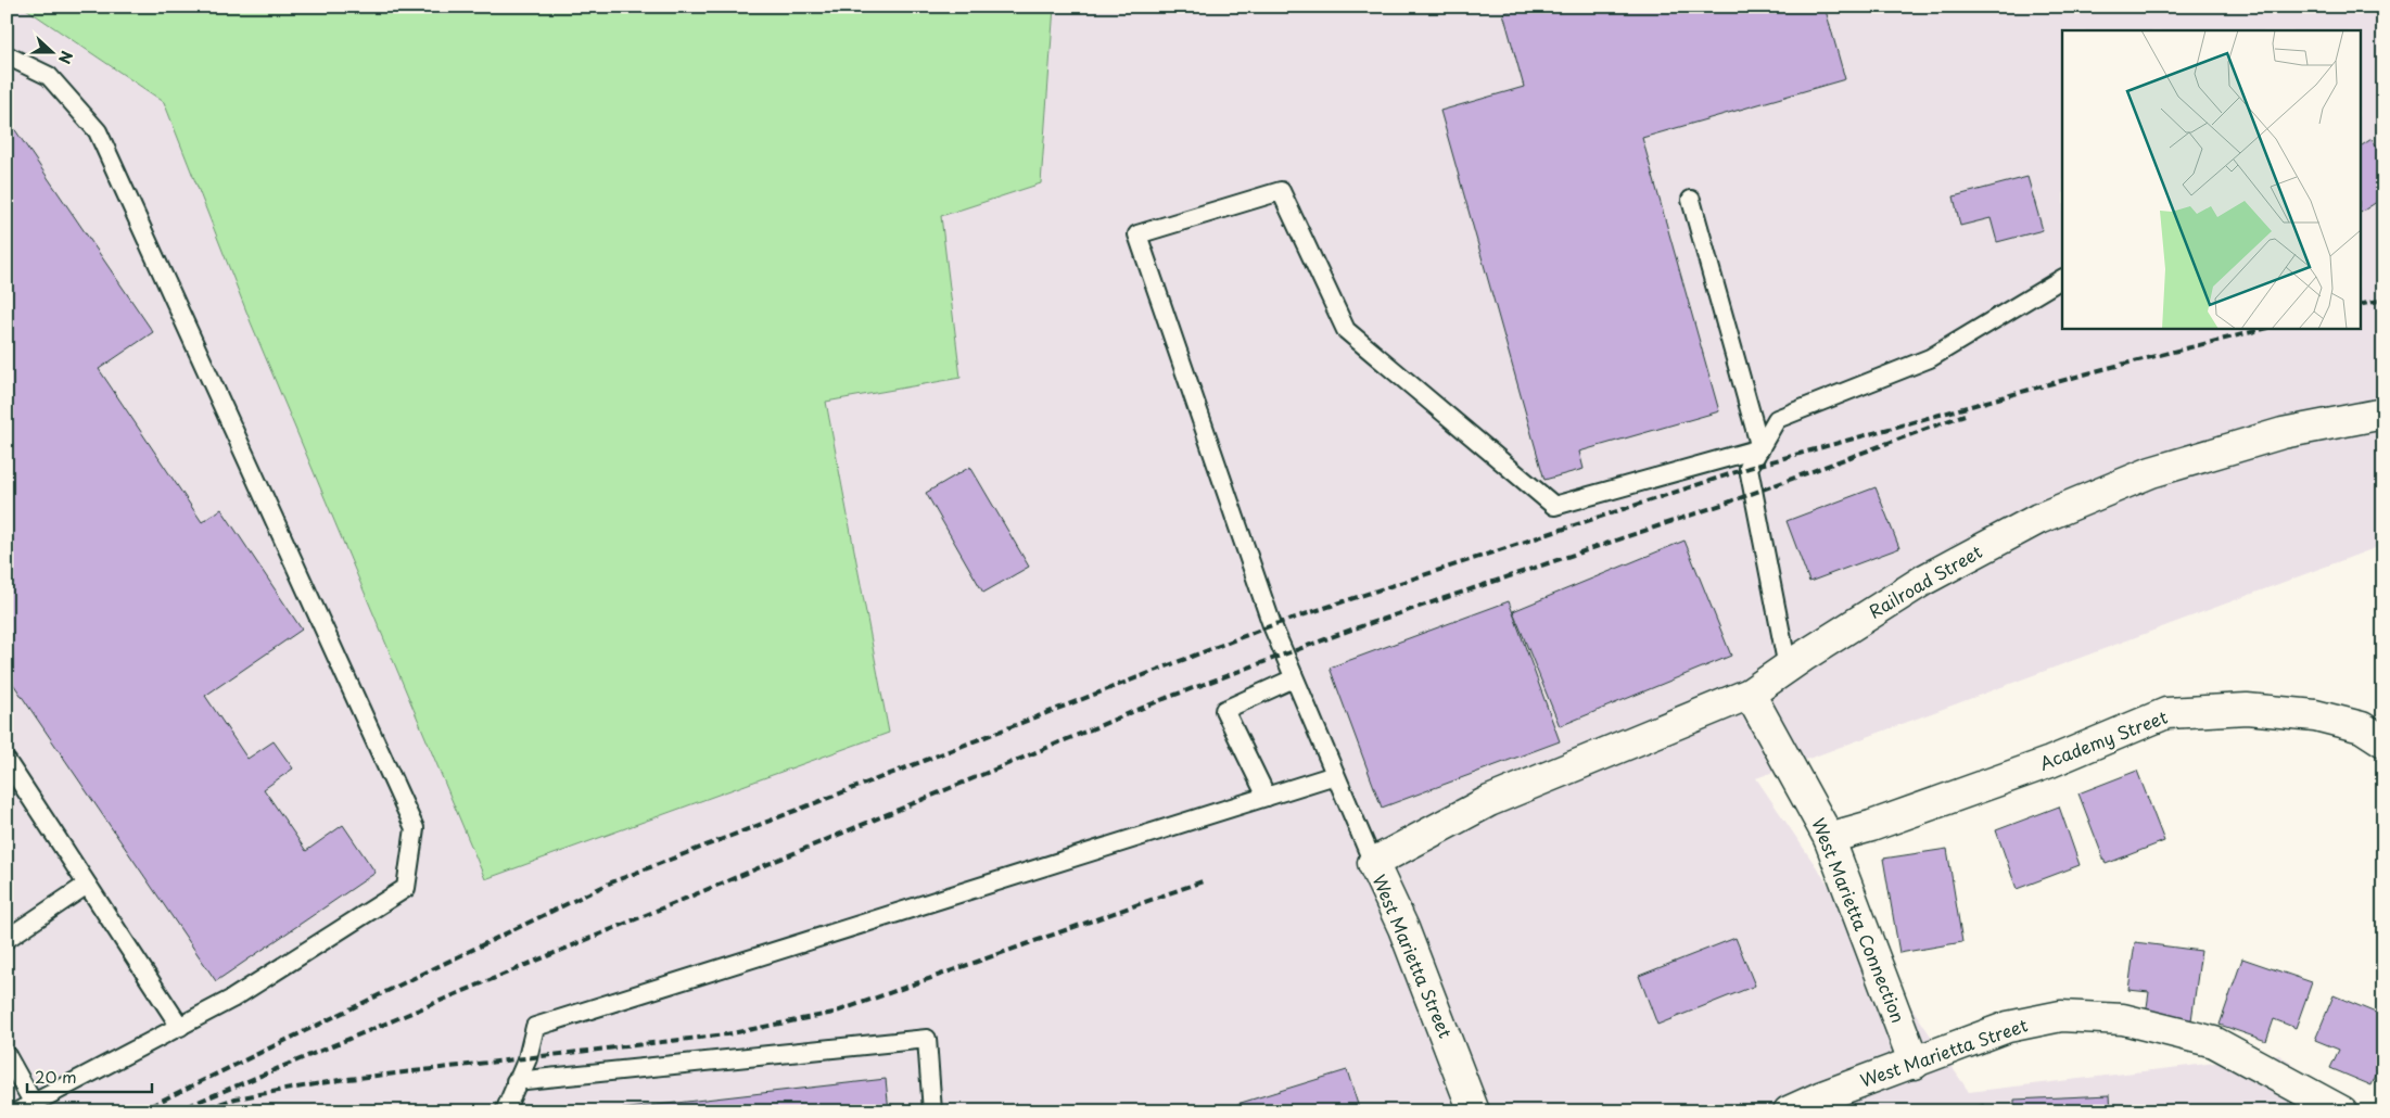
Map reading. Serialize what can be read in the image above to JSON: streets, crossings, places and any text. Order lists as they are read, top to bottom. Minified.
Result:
{"streets":{"street":["Railroad Street","Academy Street","West Marietta Connection","West Marietta Street"]},"crossings":[["Railroad Street","West Marietta Connection"],["Railroad Street","West Marietta Street"],["Academy Street","West Marietta Connection"],["West Marietta Connection","West Marietta Street"]],"scale_bar":"20 m","north":"right"}
